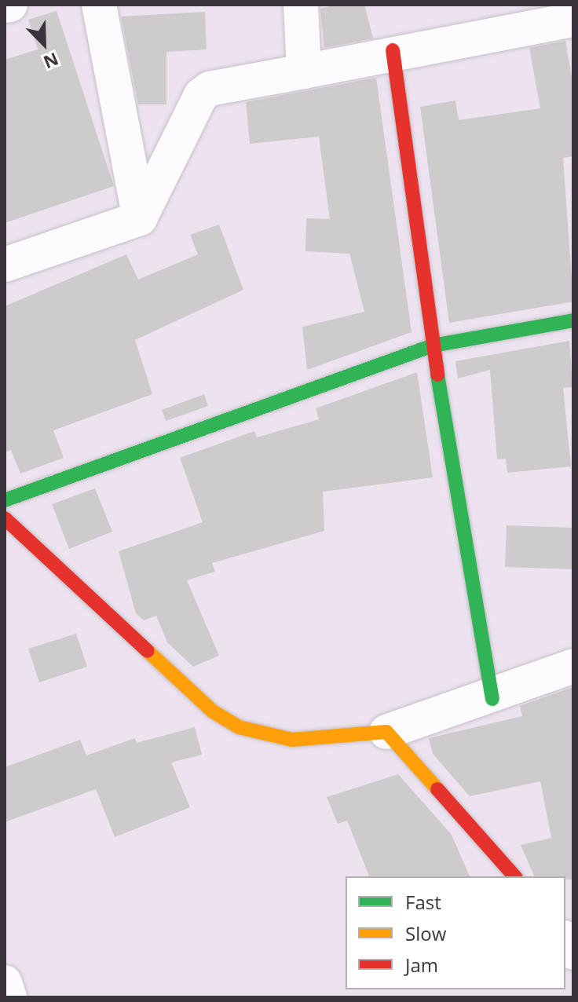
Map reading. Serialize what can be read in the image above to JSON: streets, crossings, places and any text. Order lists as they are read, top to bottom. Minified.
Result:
{"legend":["Fast","Slow","Jam"],"north":"bottom right"}
